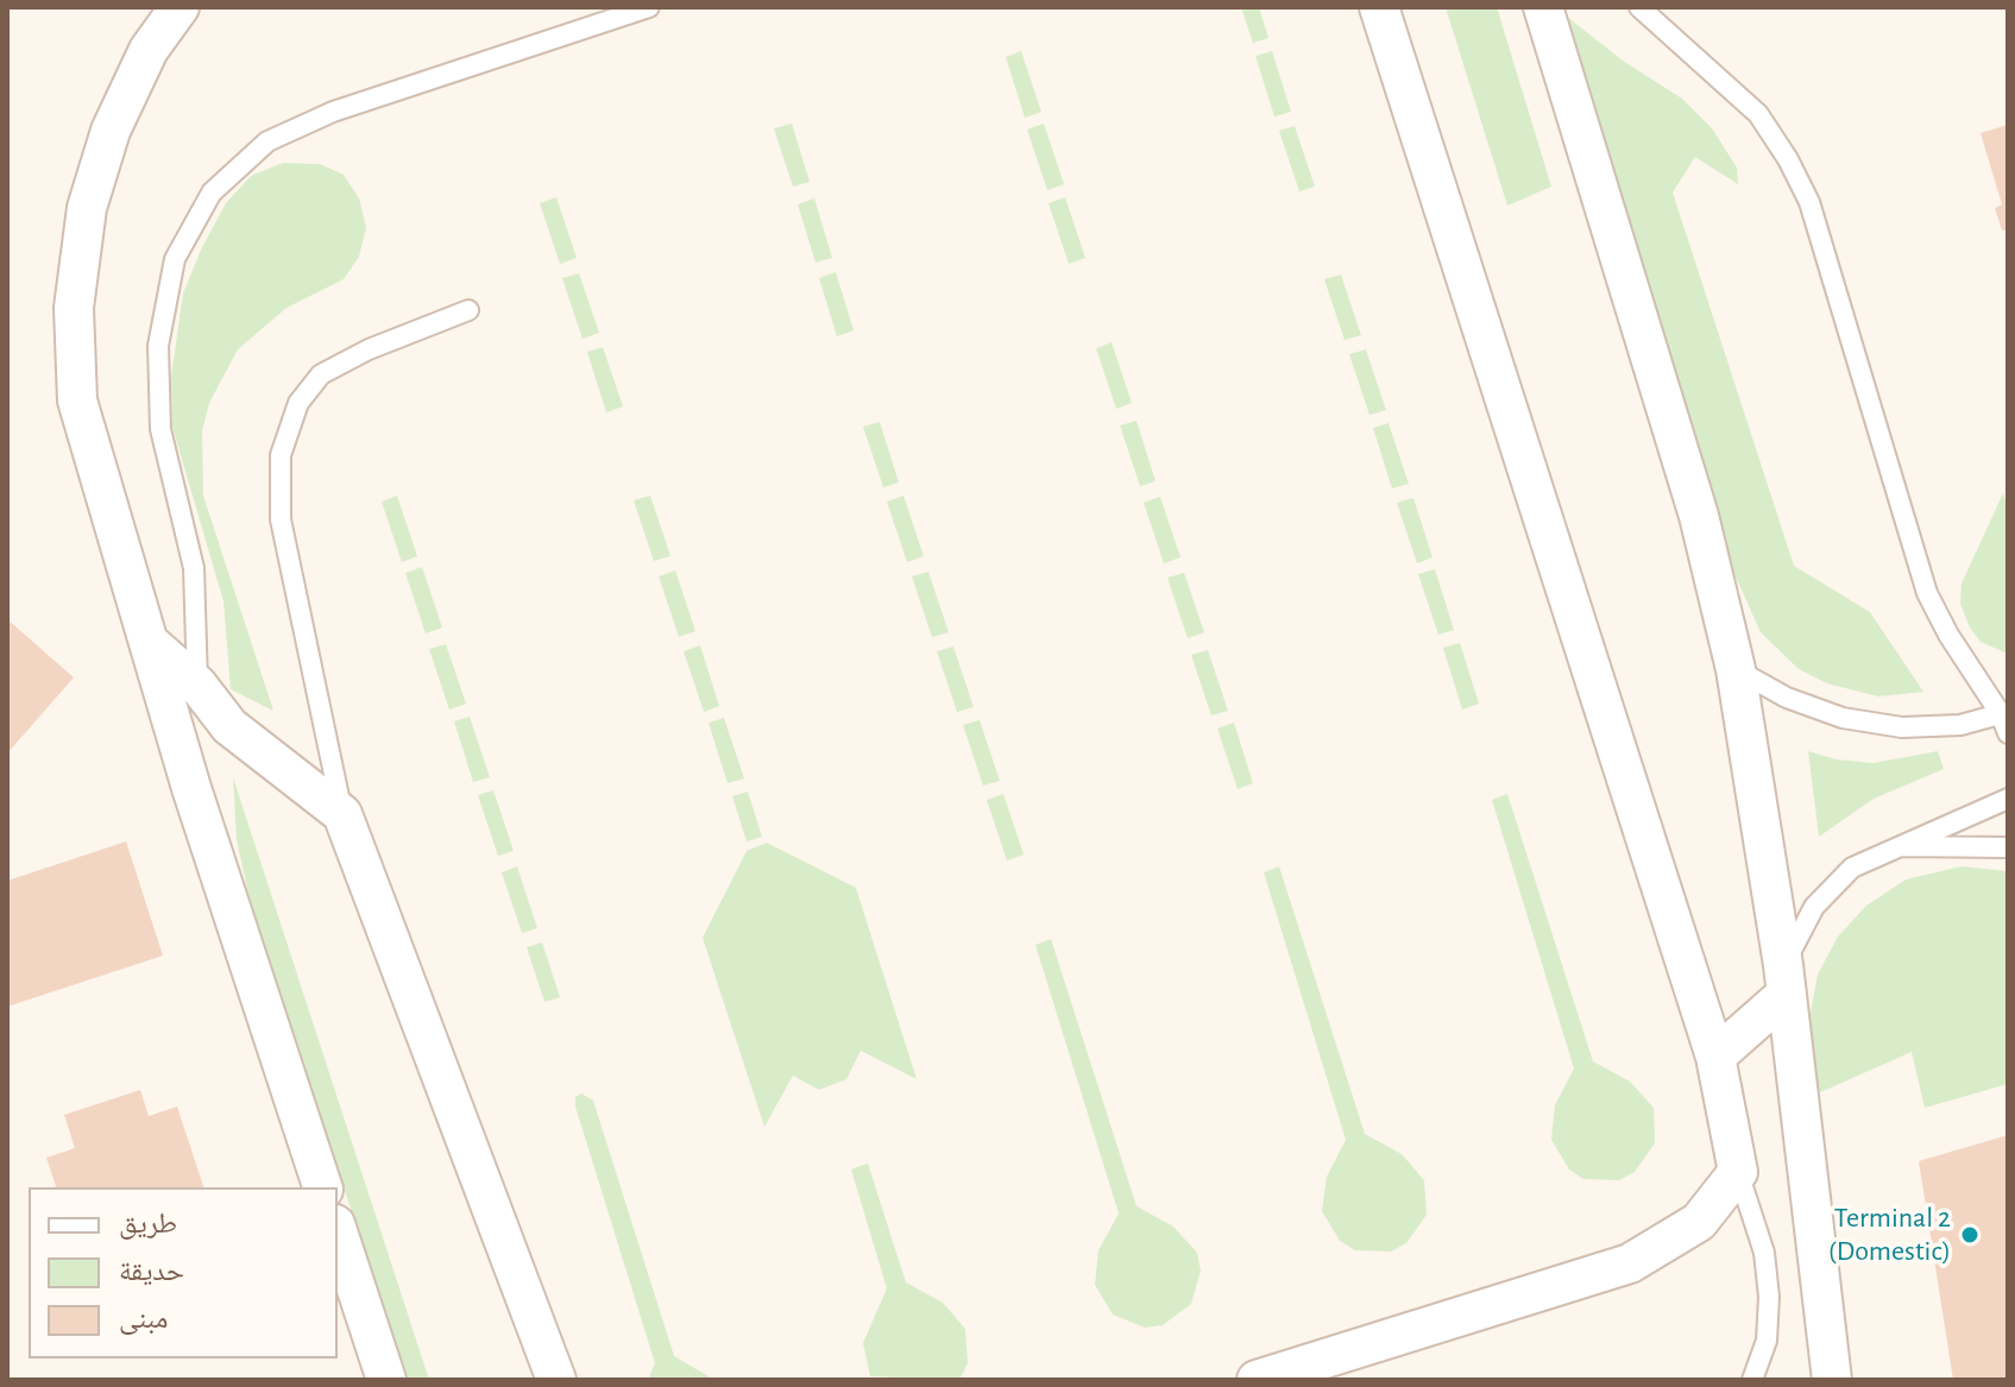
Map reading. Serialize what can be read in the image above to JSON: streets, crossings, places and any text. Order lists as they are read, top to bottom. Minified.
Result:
{"places":["Terminal 2 (Domestic)"],"legend":["طريق","حديقة","مبنى"]}
